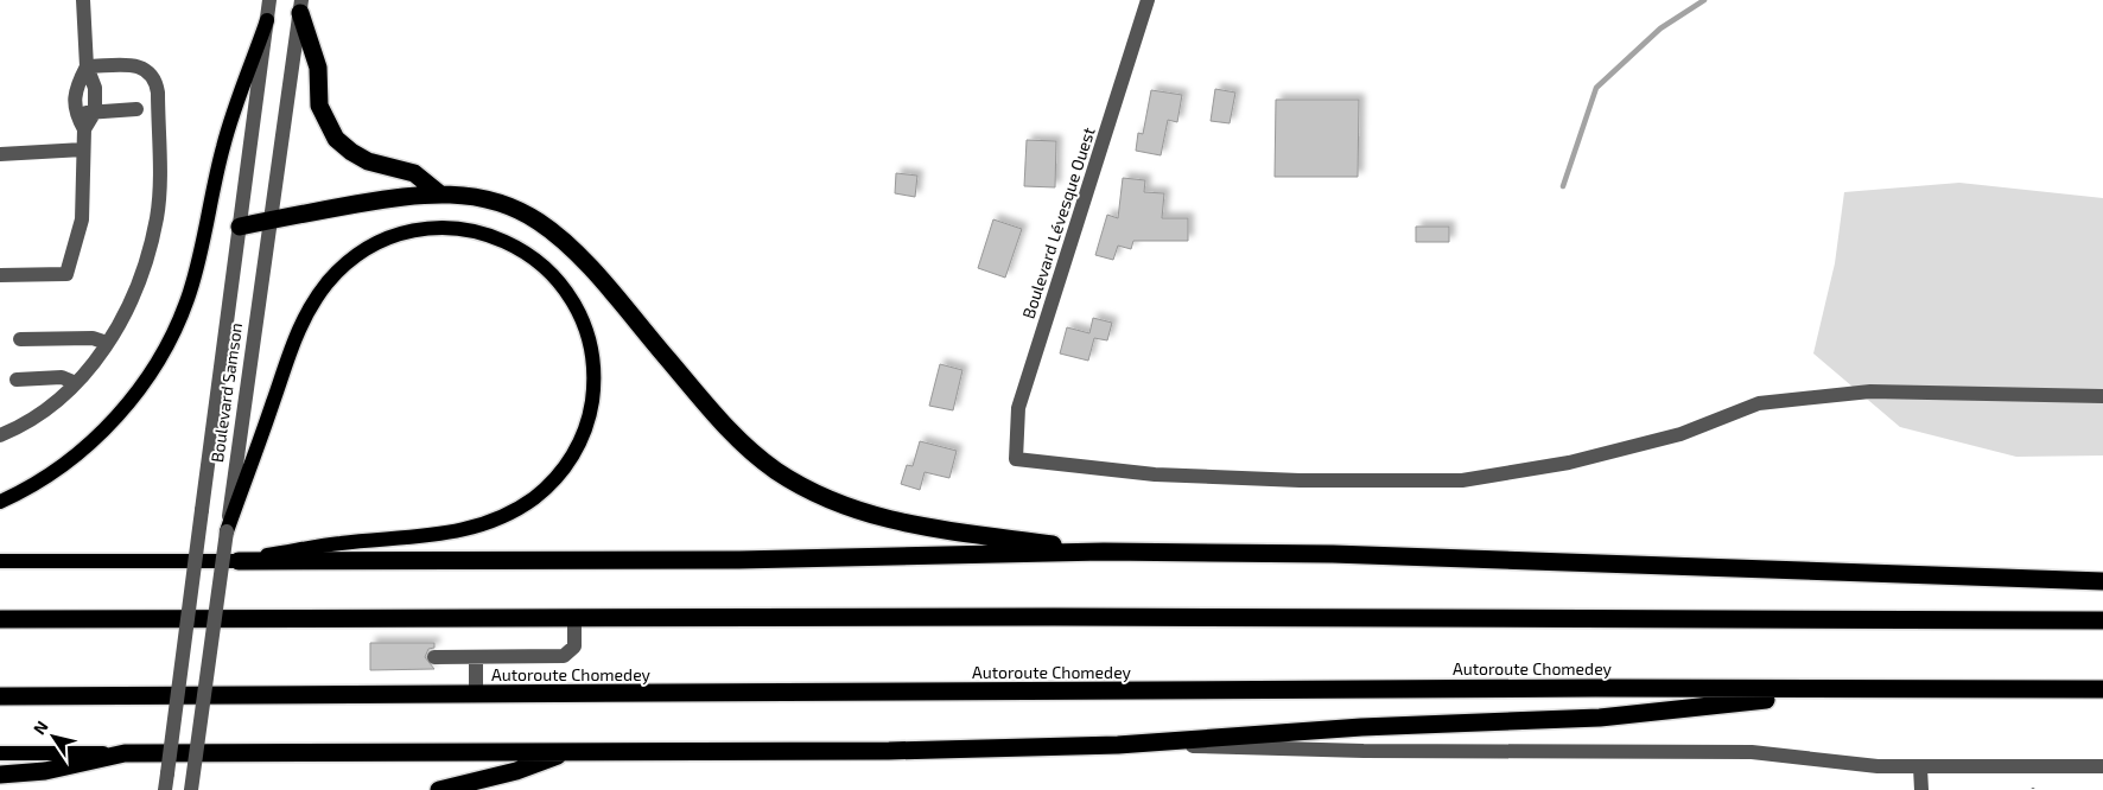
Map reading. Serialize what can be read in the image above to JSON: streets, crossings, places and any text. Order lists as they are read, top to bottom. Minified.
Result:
{"streets":{"highway":["Autoroute Chomedey"],"street":["Boulevard Lévesque Ouest","Boulevard Samson"]},"north":"top left"}
